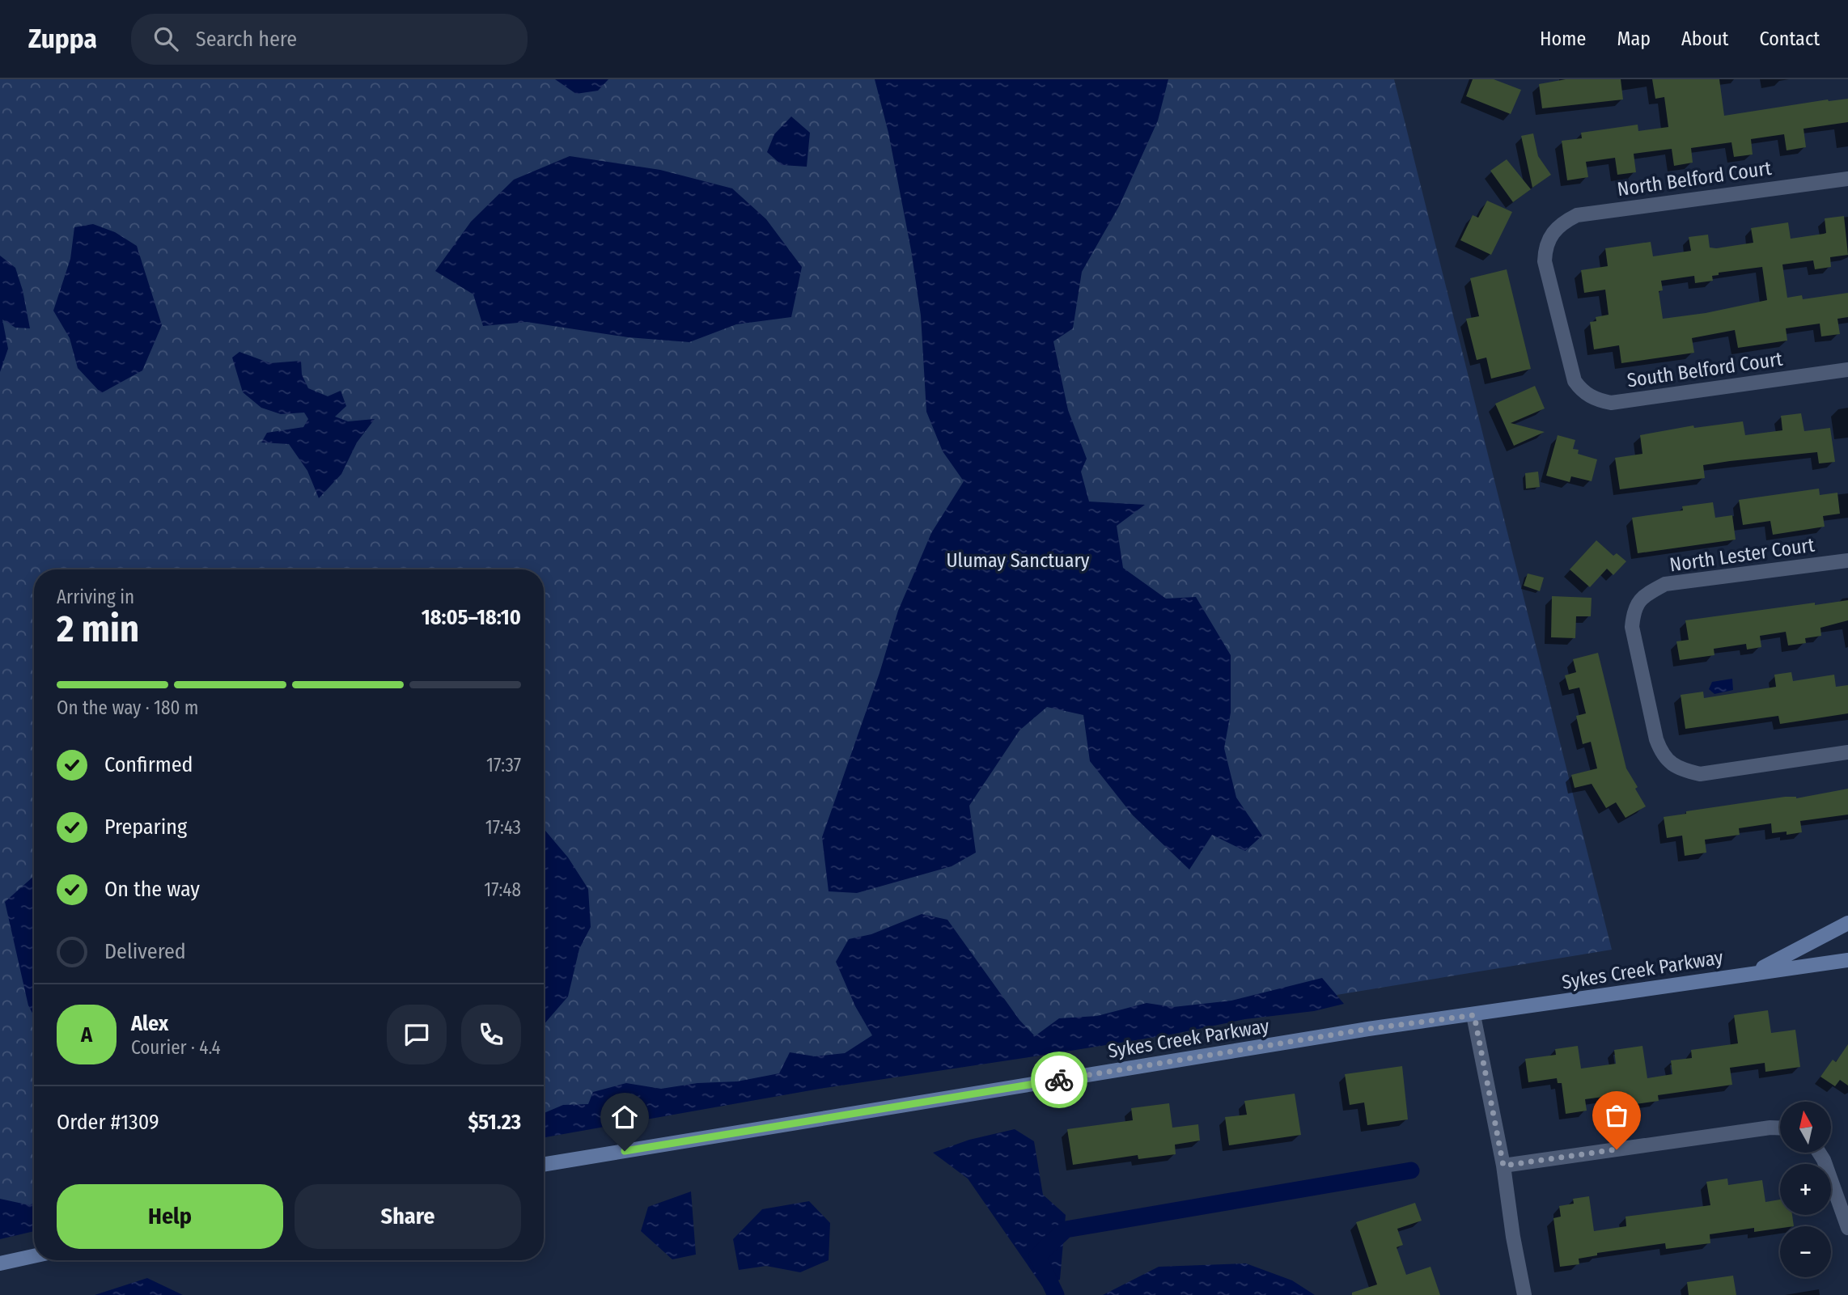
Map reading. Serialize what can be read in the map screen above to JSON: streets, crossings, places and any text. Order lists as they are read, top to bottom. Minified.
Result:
{"streets":{"street":["North Belford Court","South Belford Court","North Lester Court","Sykes Creek Parkway"]},"crossings":[["North Belford Court","South Belford Court"]],"parks":["Ulumay Sanctuary"],"north":"top","page":{"header":"Zuppa","search":"Search here","nav":["Home","Map","About","Contact"],"heading":["2 min","Arriving in","18:05–18:10"],"panel":["Alex","Courier · 4.4","Order #1309","$51.23"],"bar":"On the way · 180 m","list":[["Confirmed","17:37"],["Preparing","17:43"],["On the way","17:48"],"Delivered"],"round":"A","map_buttons":["+","−"],"buttons":["Help","Share"]}}
